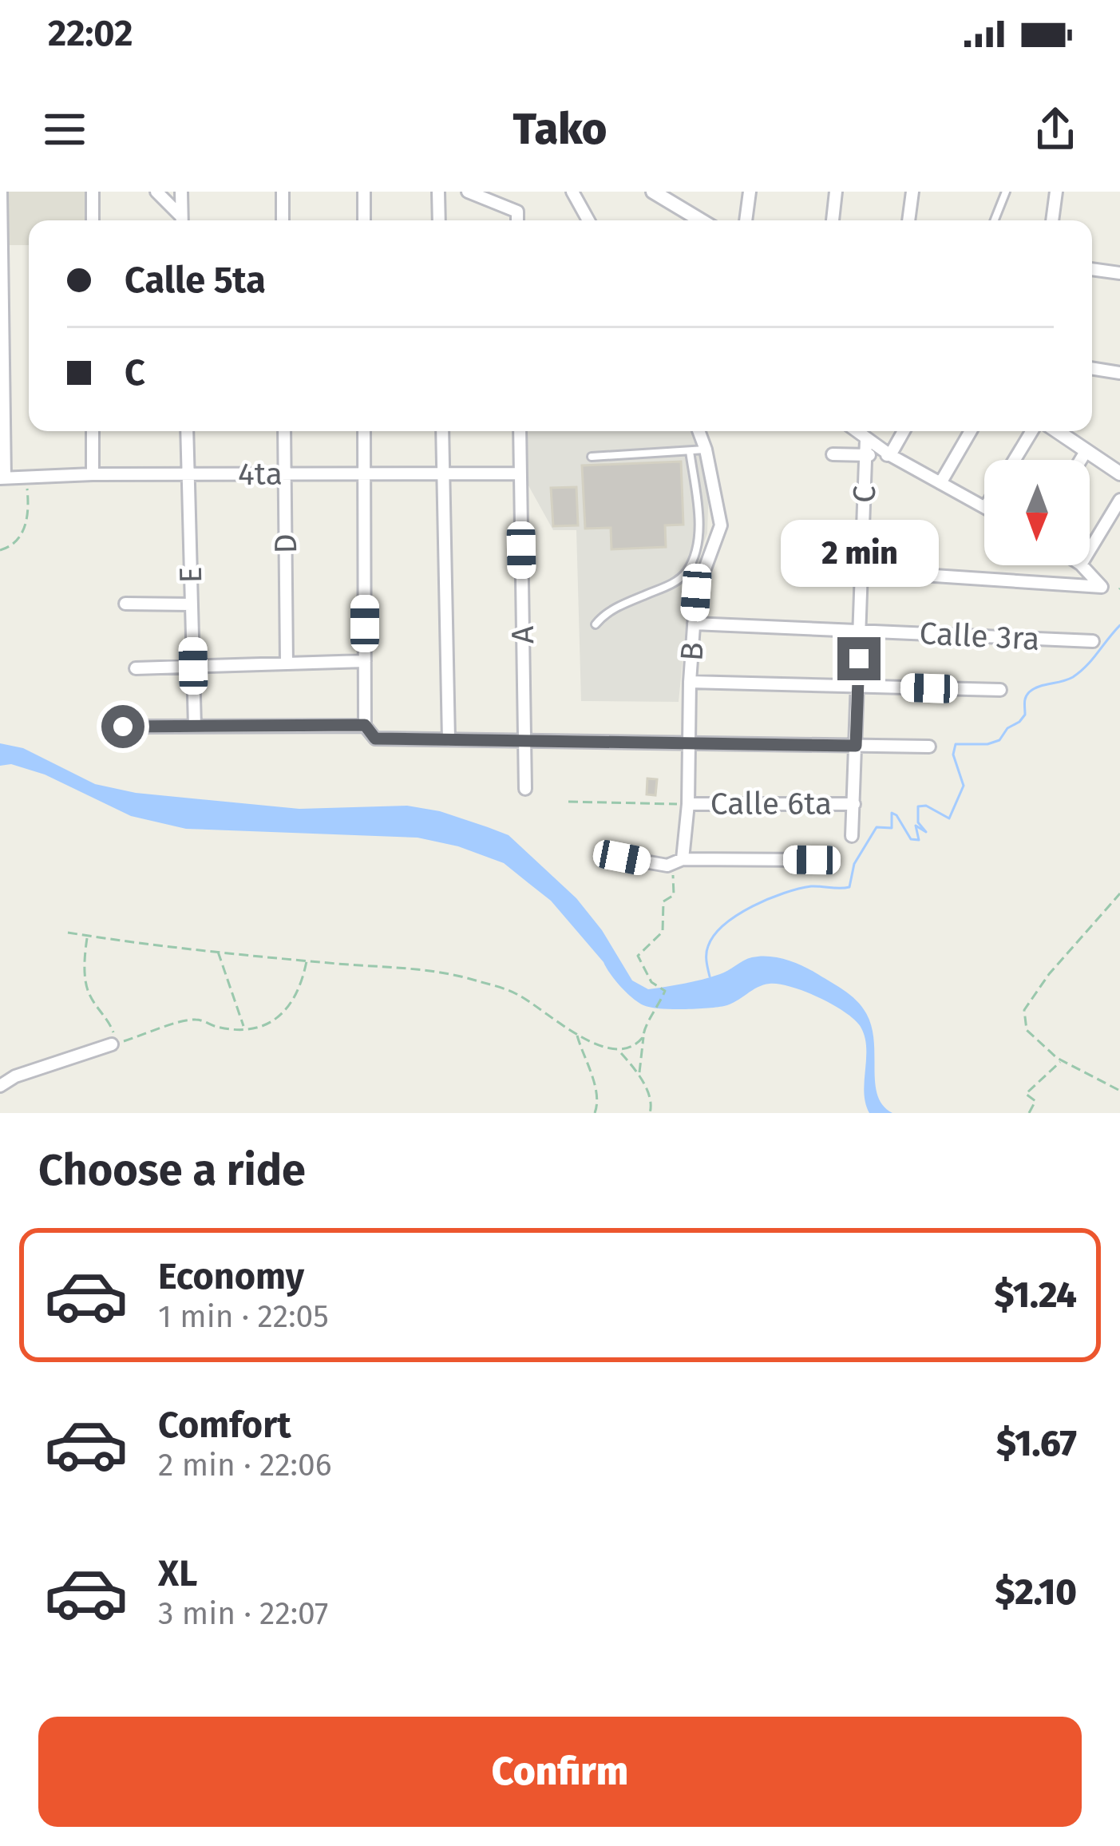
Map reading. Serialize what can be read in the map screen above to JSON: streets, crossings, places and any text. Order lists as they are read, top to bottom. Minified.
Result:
{"streets":{"street":["4ta","C","D","E","A","Calle 3ra","B","Calle 6ta"]},"crossings":[["4ta","D"],["4ta","E"],["4ta","A"],["C","Calle 3ra"],["C","Calle 6ta"],["Calle 3ra","B"],["B","Calle 6ta"]],"north":"bottom","page":{"status":"22:02","header":"Tako","banner":["Calle 5ta","C"],"bubble":"2 min","heading":"Choose a ride","list":[{"name":"Economy","note":"1 min · 22:05","value":"$1.24"},{"name":"Comfort","note":"2 min · 22:06","value":"$1.67"},{"name":"XL","note":"3 min · 22:07","value":"$2.10"}],"buttons":"Confirm"}}
